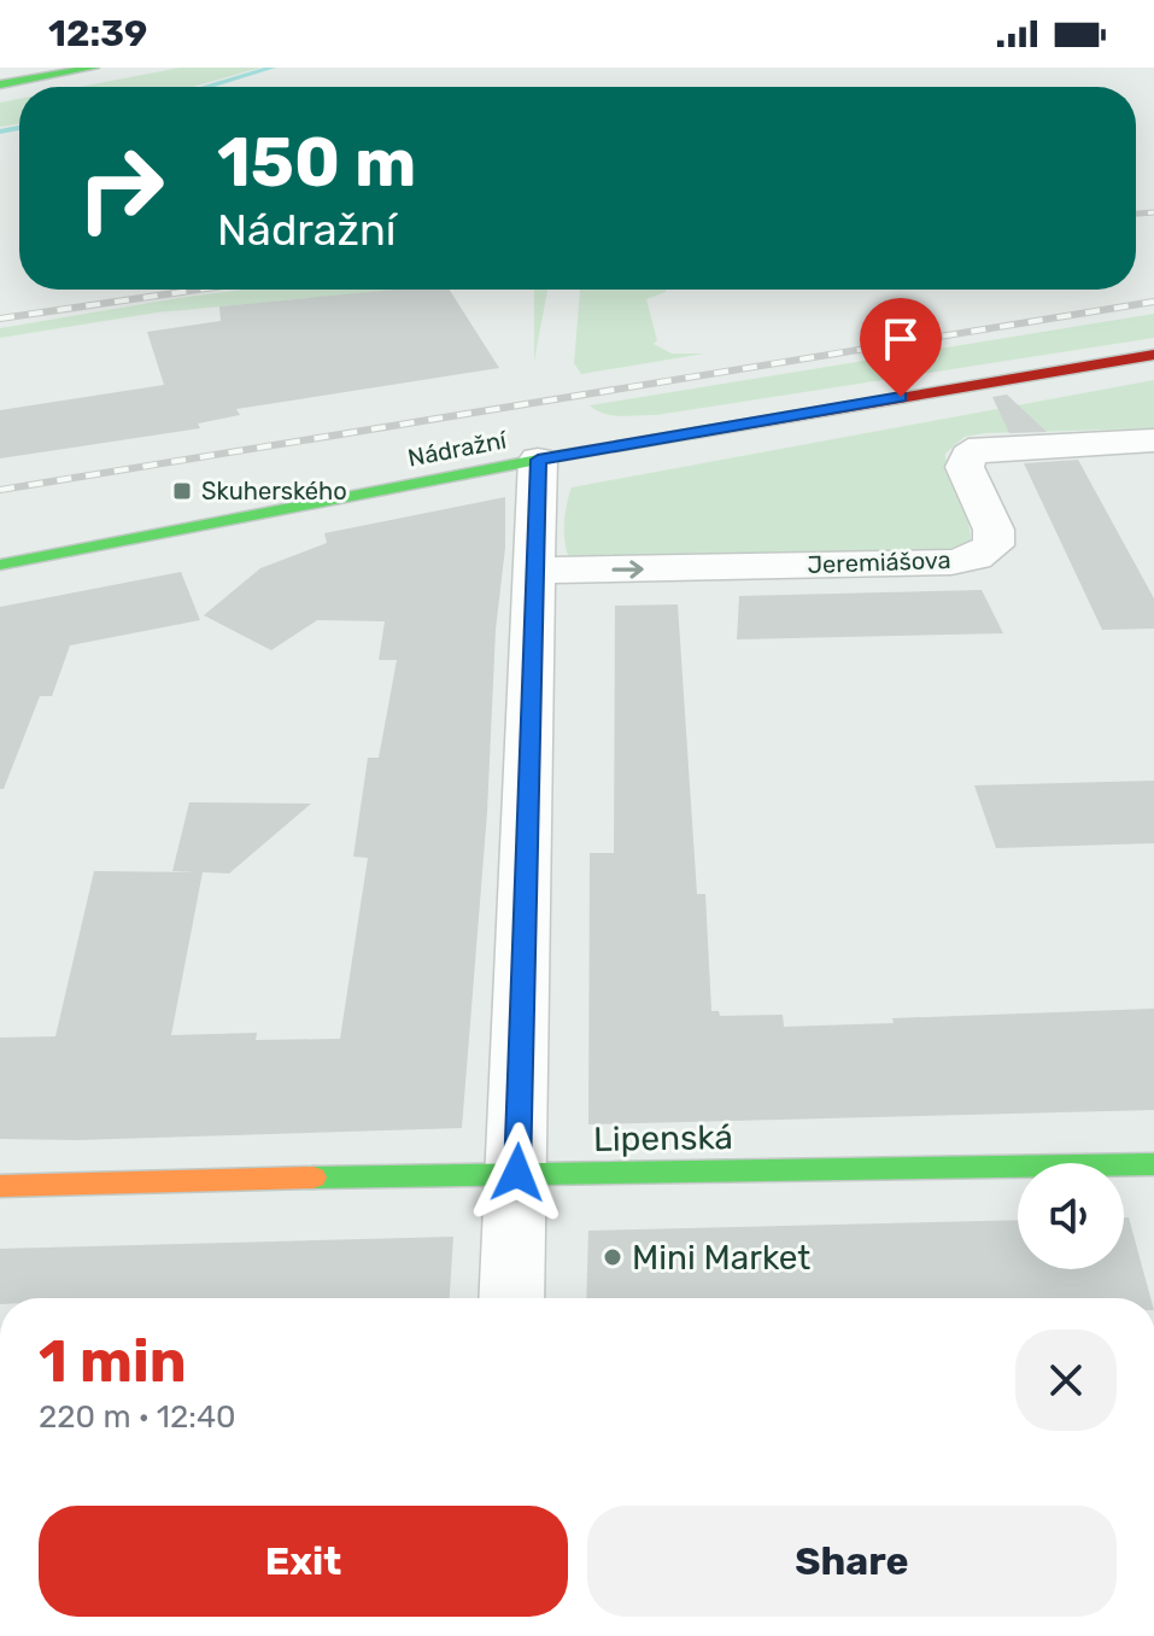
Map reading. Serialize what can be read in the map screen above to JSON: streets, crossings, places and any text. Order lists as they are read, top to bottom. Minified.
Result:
{"streets":{"main road":["Nádražní","Lipenská"],"street":["Jeremiášova"]},"one_way":["Jeremiášova"],"places":{"transit":["Skuherského"],"other":["Mini Market"]},"page":{"status":"12:39","turn":["150 m","Nádražní"],"heading":["1 min","220 m · 12:40"],"buttons":["Exit","Share"]}}
